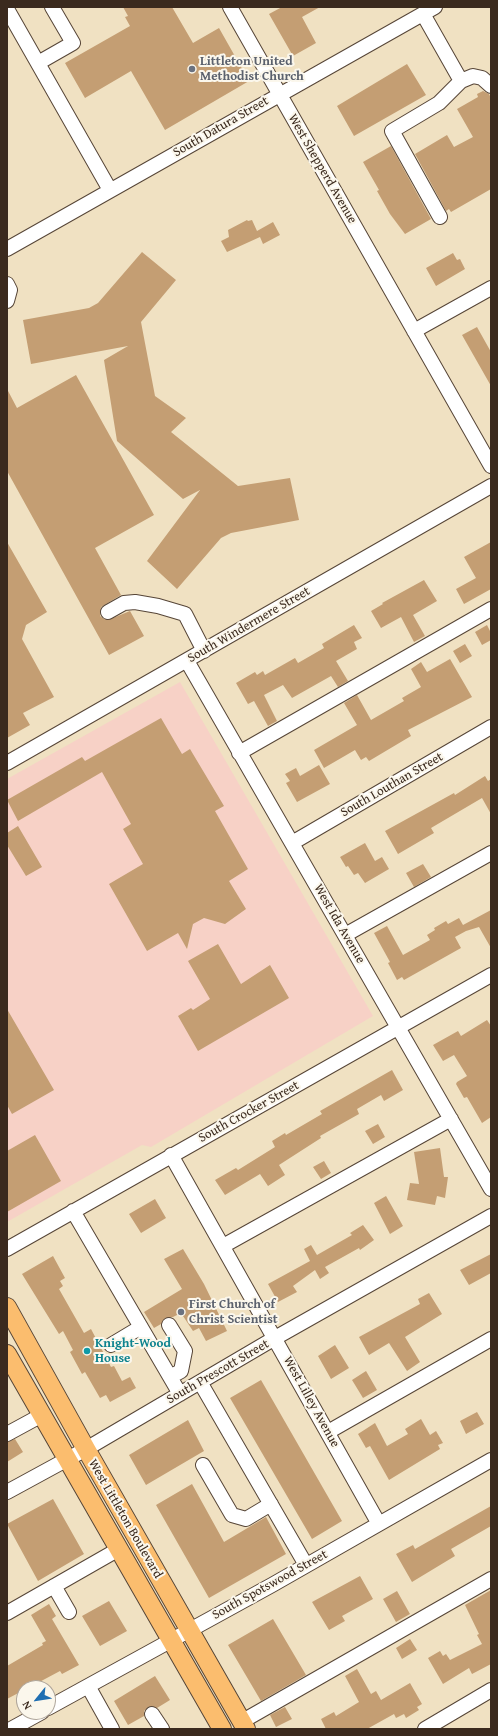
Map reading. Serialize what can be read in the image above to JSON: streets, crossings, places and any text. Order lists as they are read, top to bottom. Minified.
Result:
{"streets":{"main road":["West Littleton Boulevard"],"street":["South Datura Street","West Shepperd Avenue","South Windermere Street","South Louthan Street","West Ida Avenue","South Crocker Street","South Prescott Street","West Lilley Avenue","South Spotswood Street"]},"crossings":[["South Datura Street","West Shepperd Avenue"],["South Windermere Street","West Ida Avenue"],["South Louthan Street","West Ida Avenue"],["West Ida Avenue","South Crocker Street"],["South Crocker Street","West Lilley Avenue"],["South Prescott Street","West Lilley Avenue"],["South Prescott Street","West Littleton Boulevard"],["West Lilley Avenue","South Spotswood Street"],["West Littleton Boulevard","South Spotswood Street"]],"places":["Littleton United Methodist Church","First Church of Christ Scientist","Knight-Wood House"],"north":"bottom left"}
